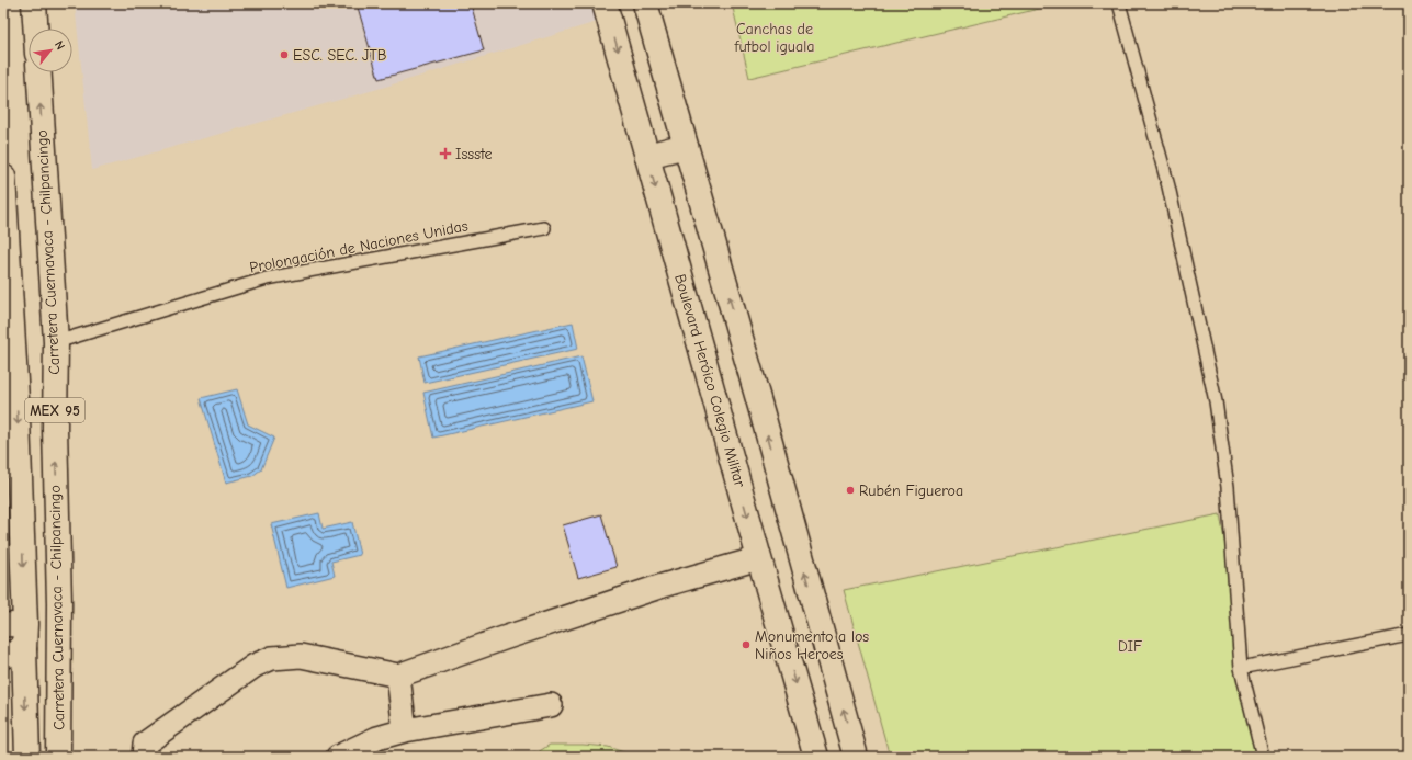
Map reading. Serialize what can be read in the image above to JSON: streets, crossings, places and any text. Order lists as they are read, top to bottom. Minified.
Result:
{"streets":{"main road":["Carretera Cuernavaca - Chilpancingo","Boulevard Heróico Colegio Militar","MEX 95"],"lane":["Prolongación de Naciones Unidas"]},"crossings":[["Prolongación de Naciones Unidas","Carretera Cuernavaca - Chilpancingo"]],"parks":["Canchas de futbol iguala","DIF"],"places":{"other":["ESC. SEC. JTB","Rubén Figueroa","Monumento a los Niños Heroes"],"health":["Issste"]},"north":"top right"}
